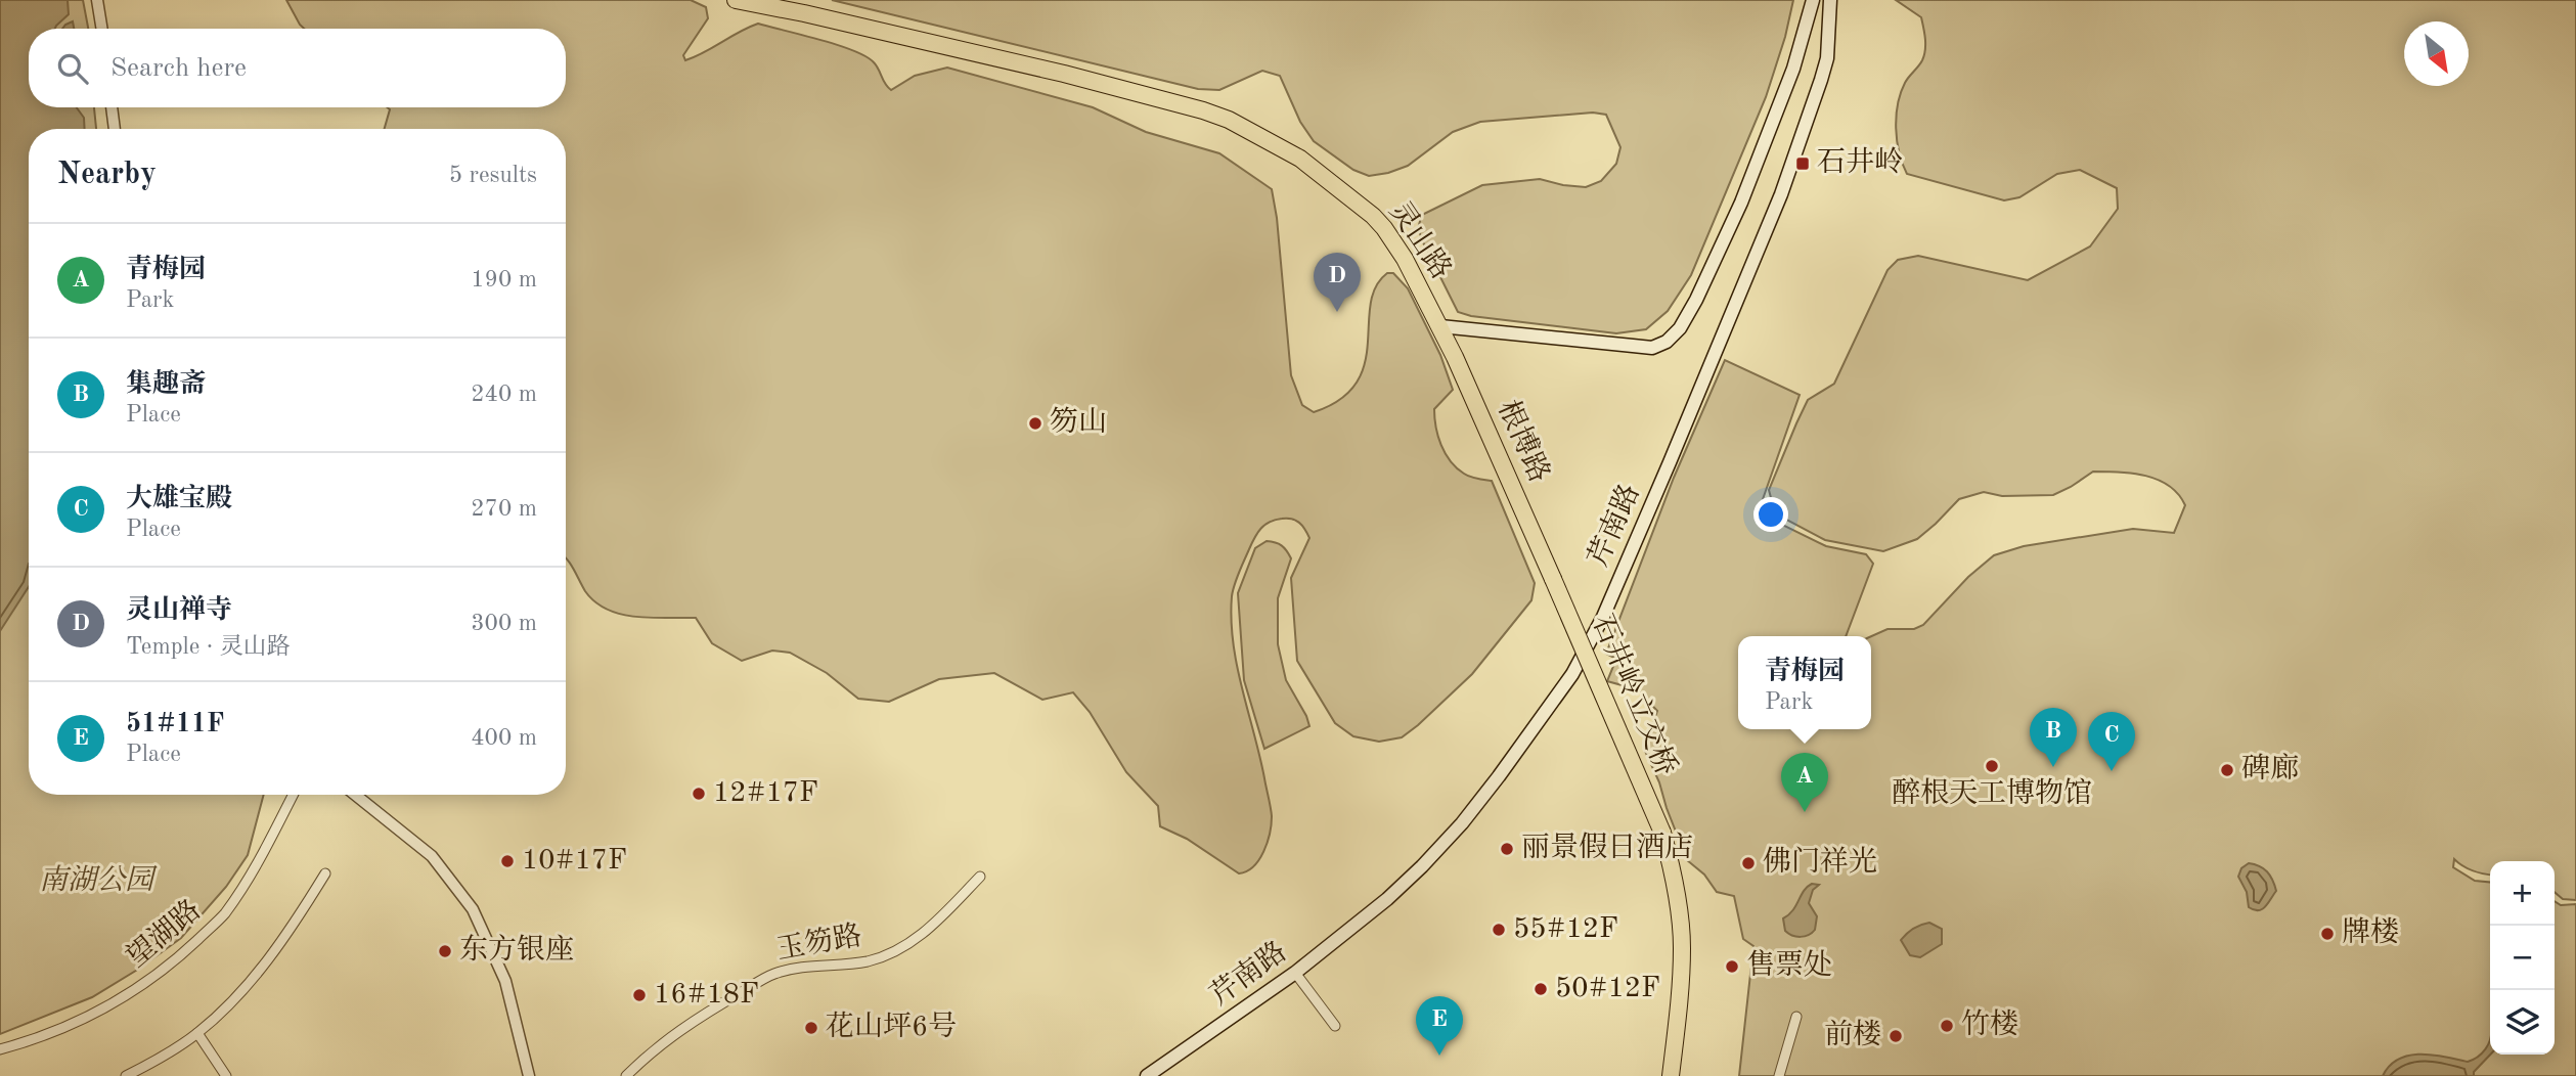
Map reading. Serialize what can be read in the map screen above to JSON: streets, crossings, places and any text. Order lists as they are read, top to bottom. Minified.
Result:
{"streets":{"highway":["灵山路","根博路","石井岭立交桥"],"main road":["芹南路"],"street":["望湖路","玉笏路"]},"crossings":[["灵山路","根博路"],["根博路","石井岭立交桥"]],"parks":["南湖公园"],"places":{"transit":["石井岭"],"other":["笏山","醉根天工博物馆","碑廊","12#17F","丽景假日酒店","10#17F","佛门祥光","55#12F","牌楼","东方银座","售票处","50#12F","16#18F","竹楼","花山坪6号","前楼"]},"north":"bottom right","page":{"search":"Search here","heading":["Nearby","5 results"],"list":[{"mark":"A","name":"青梅园","note":"Park","value":"190 m"},{"mark":"B","name":"集趣斋","note":"Place","value":"240 m"},{"mark":"C","name":"大雄宝殿","note":"Place","value":"270 m"},{"mark":"D","name":"灵山禅寺","note":"Temple · 灵山路","value":"300 m"},{"mark":"E","name":"51#11F","note":"Place","value":"400 m"}],"pins":["D","B","C","A","E"],"popup":["青梅园","Park"],"map_buttons":["+","−"]}}
